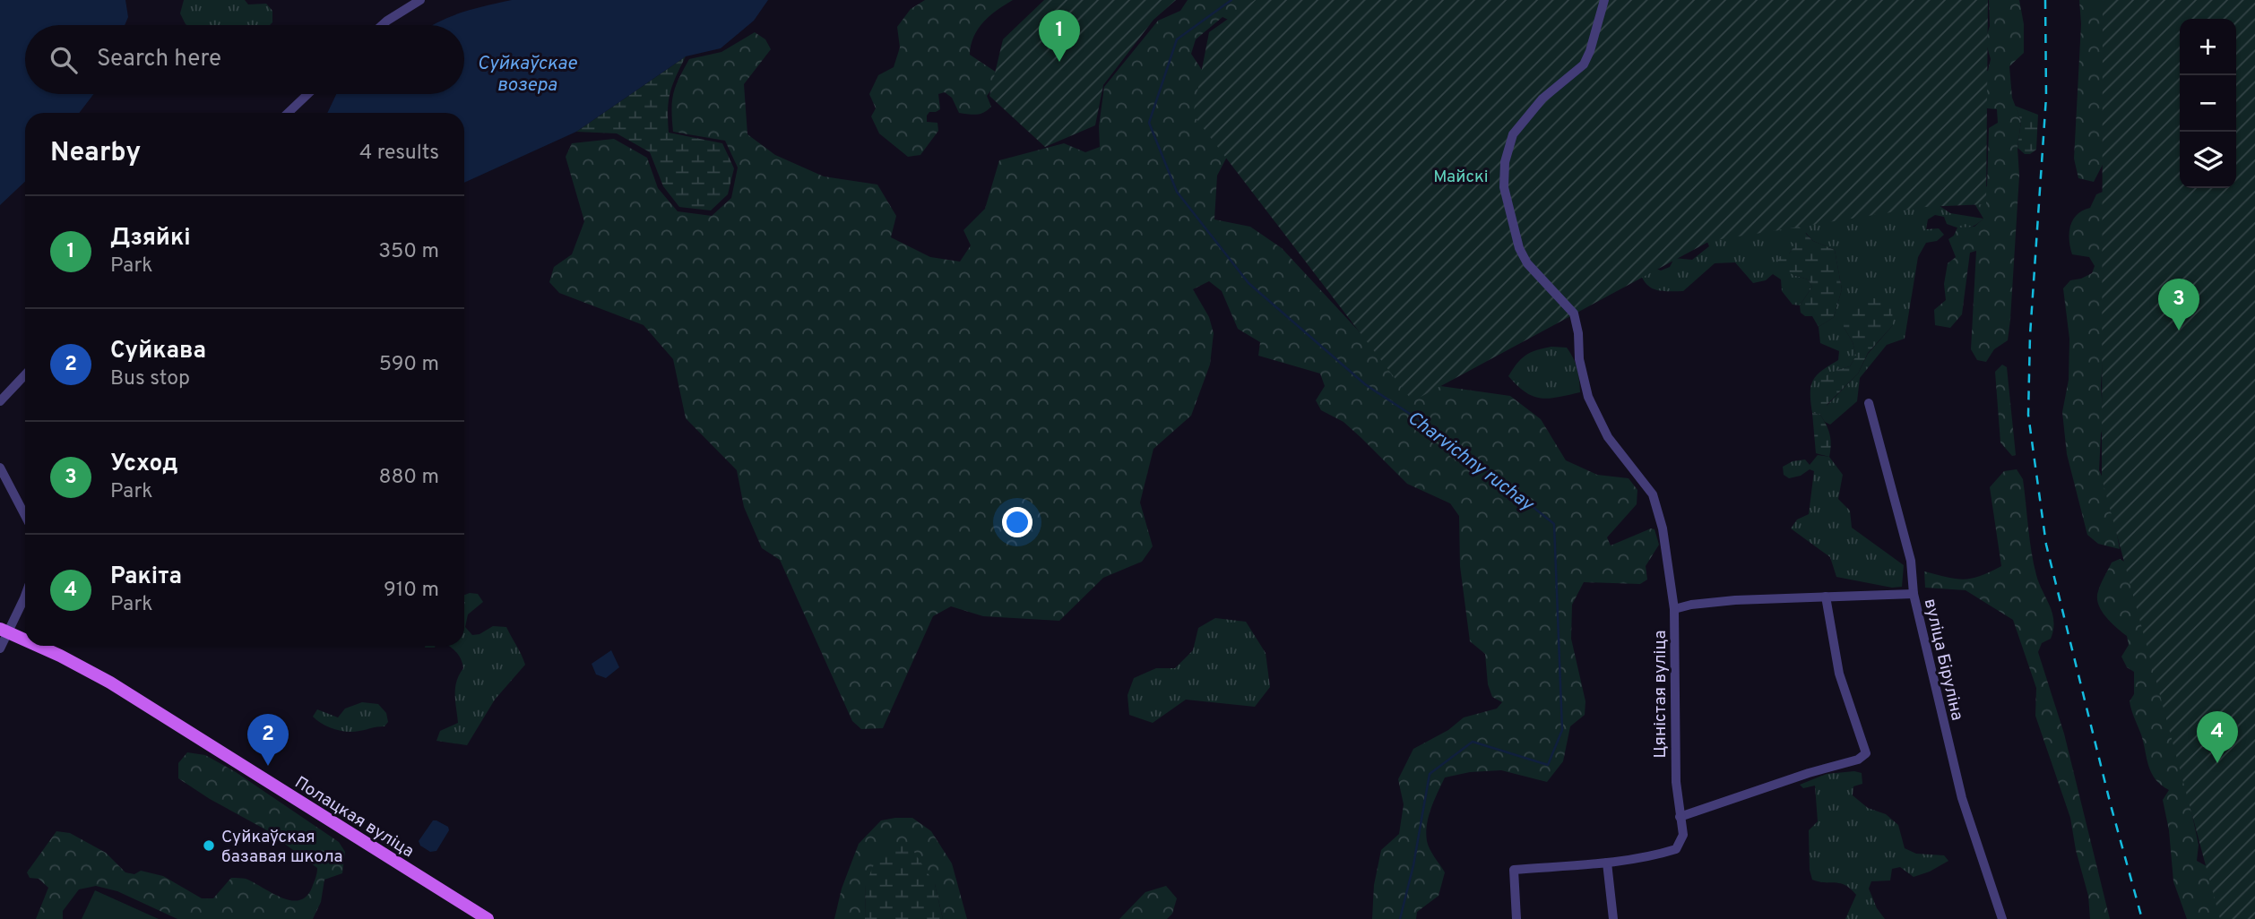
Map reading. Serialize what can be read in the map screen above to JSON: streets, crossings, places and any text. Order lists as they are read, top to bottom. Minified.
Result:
{"streets":{"main road":["Полацкая вуліца"],"street":["вуліца Біруліна","Цяністая вуліца"]},"crossings":[["вуліца Біруліна","Цяністая вуліца"]],"water":["Суйкаўскае возера","Charvichny ruchay"],"parks":["Майскі"],"places":["Суйкаўская базавая школа"],"page":{"pins":["1","3","4","2"],"map_buttons":["+","−"],"search":"Search here","heading":["Nearby","4 results"],"list":[{"mark":"1","name":"Дзяйкі","note":"Park","value":"350 m"},{"mark":"2","name":"Суйкава","note":"Bus stop","value":"590 m"},{"mark":"3","name":"Усход","note":"Park","value":"880 m"},{"mark":"4","name":"Ракіта","note":"Park","value":"910 m"}]}}
